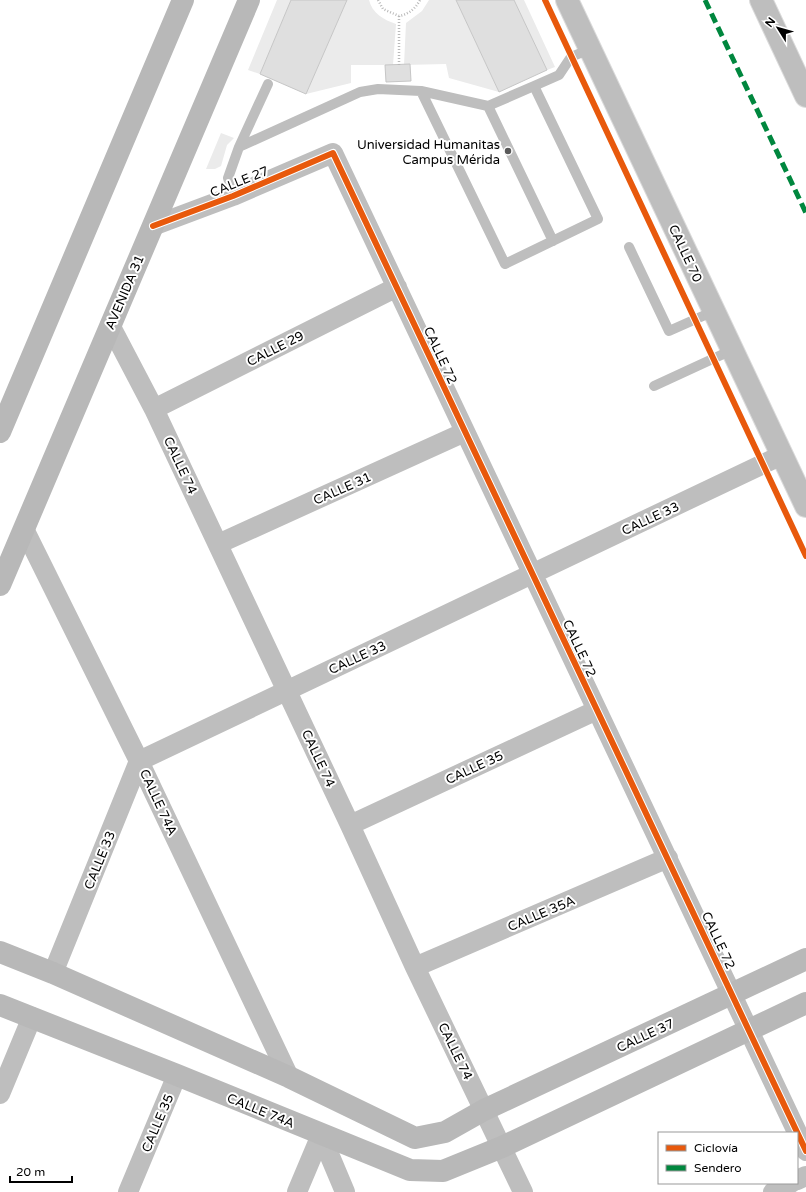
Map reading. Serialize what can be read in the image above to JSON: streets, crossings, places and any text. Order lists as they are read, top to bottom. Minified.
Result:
{"streets":{"main road":["CALLE 70"],"street":["CALLE 27","AVENIDA 31","CALLE 29","CALLE 72","CALLE 74","CALLE 31","CALLE 33","CALLE 35","CALLE 74A","CALLE 35A","CALLE 37"]},"crossings":[["CALLE 27","AVENIDA 31"],["CALLE 27","CALLE 72"],["CALLE 70","CALLE 33"],["AVENIDA 31","CALLE 74"],["AVENIDA 31","CALLE 74A"],["CALLE 29","CALLE 72"],["CALLE 29","CALLE 74"],["CALLE 72","CALLE 31"],["CALLE 72","CALLE 33"],["CALLE 72","CALLE 35"],["CALLE 72","CALLE 35A"],["CALLE 72","CALLE 37"],["CALLE 74","CALLE 31"],["CALLE 74","CALLE 33"],["CALLE 74","CALLE 35"],["CALLE 74","CALLE 74A"],["CALLE 74","CALLE 35A"],["CALLE 74","CALLE 37"],["CALLE 33","CALLE 74A"],["CALLE 35","CALLE 74A"]],"places":["Universidad Humanitas Campus Mérida"],"legend":["Ciclovía","Sendero"],"scale_bar":"20 m","north":"top left"}
